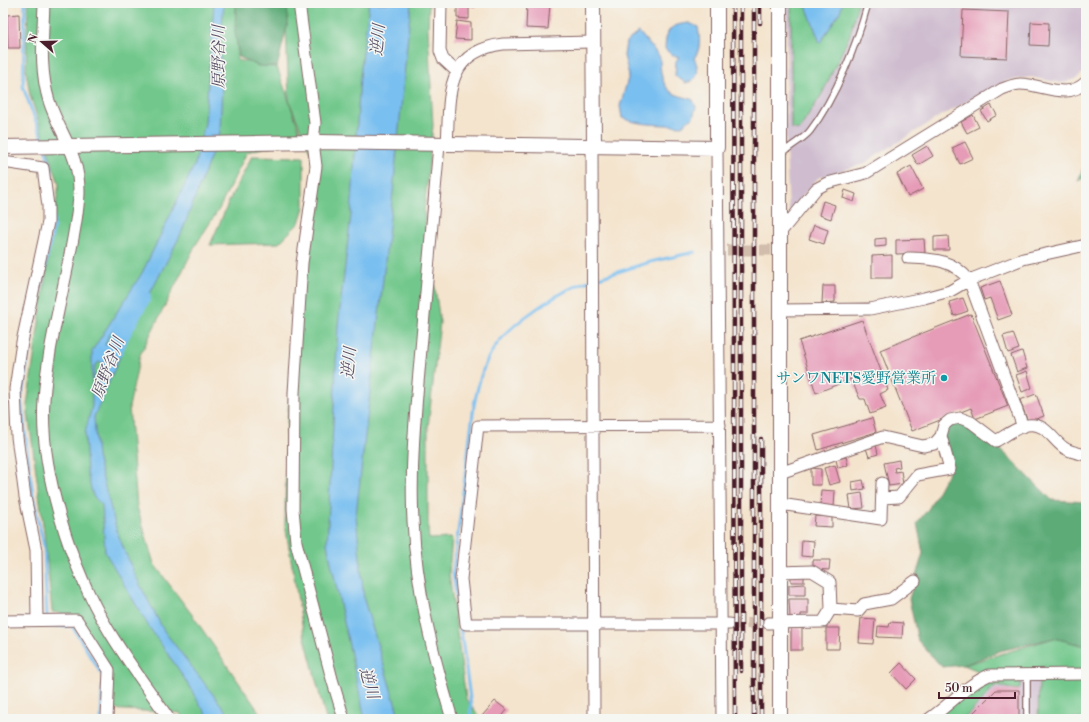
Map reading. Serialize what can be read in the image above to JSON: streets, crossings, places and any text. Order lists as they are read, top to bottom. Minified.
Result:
{"water":["逆川","原野谷川"],"places":["サンワNETS愛野営業所"],"scale_bar":"50 m","north":"left"}
